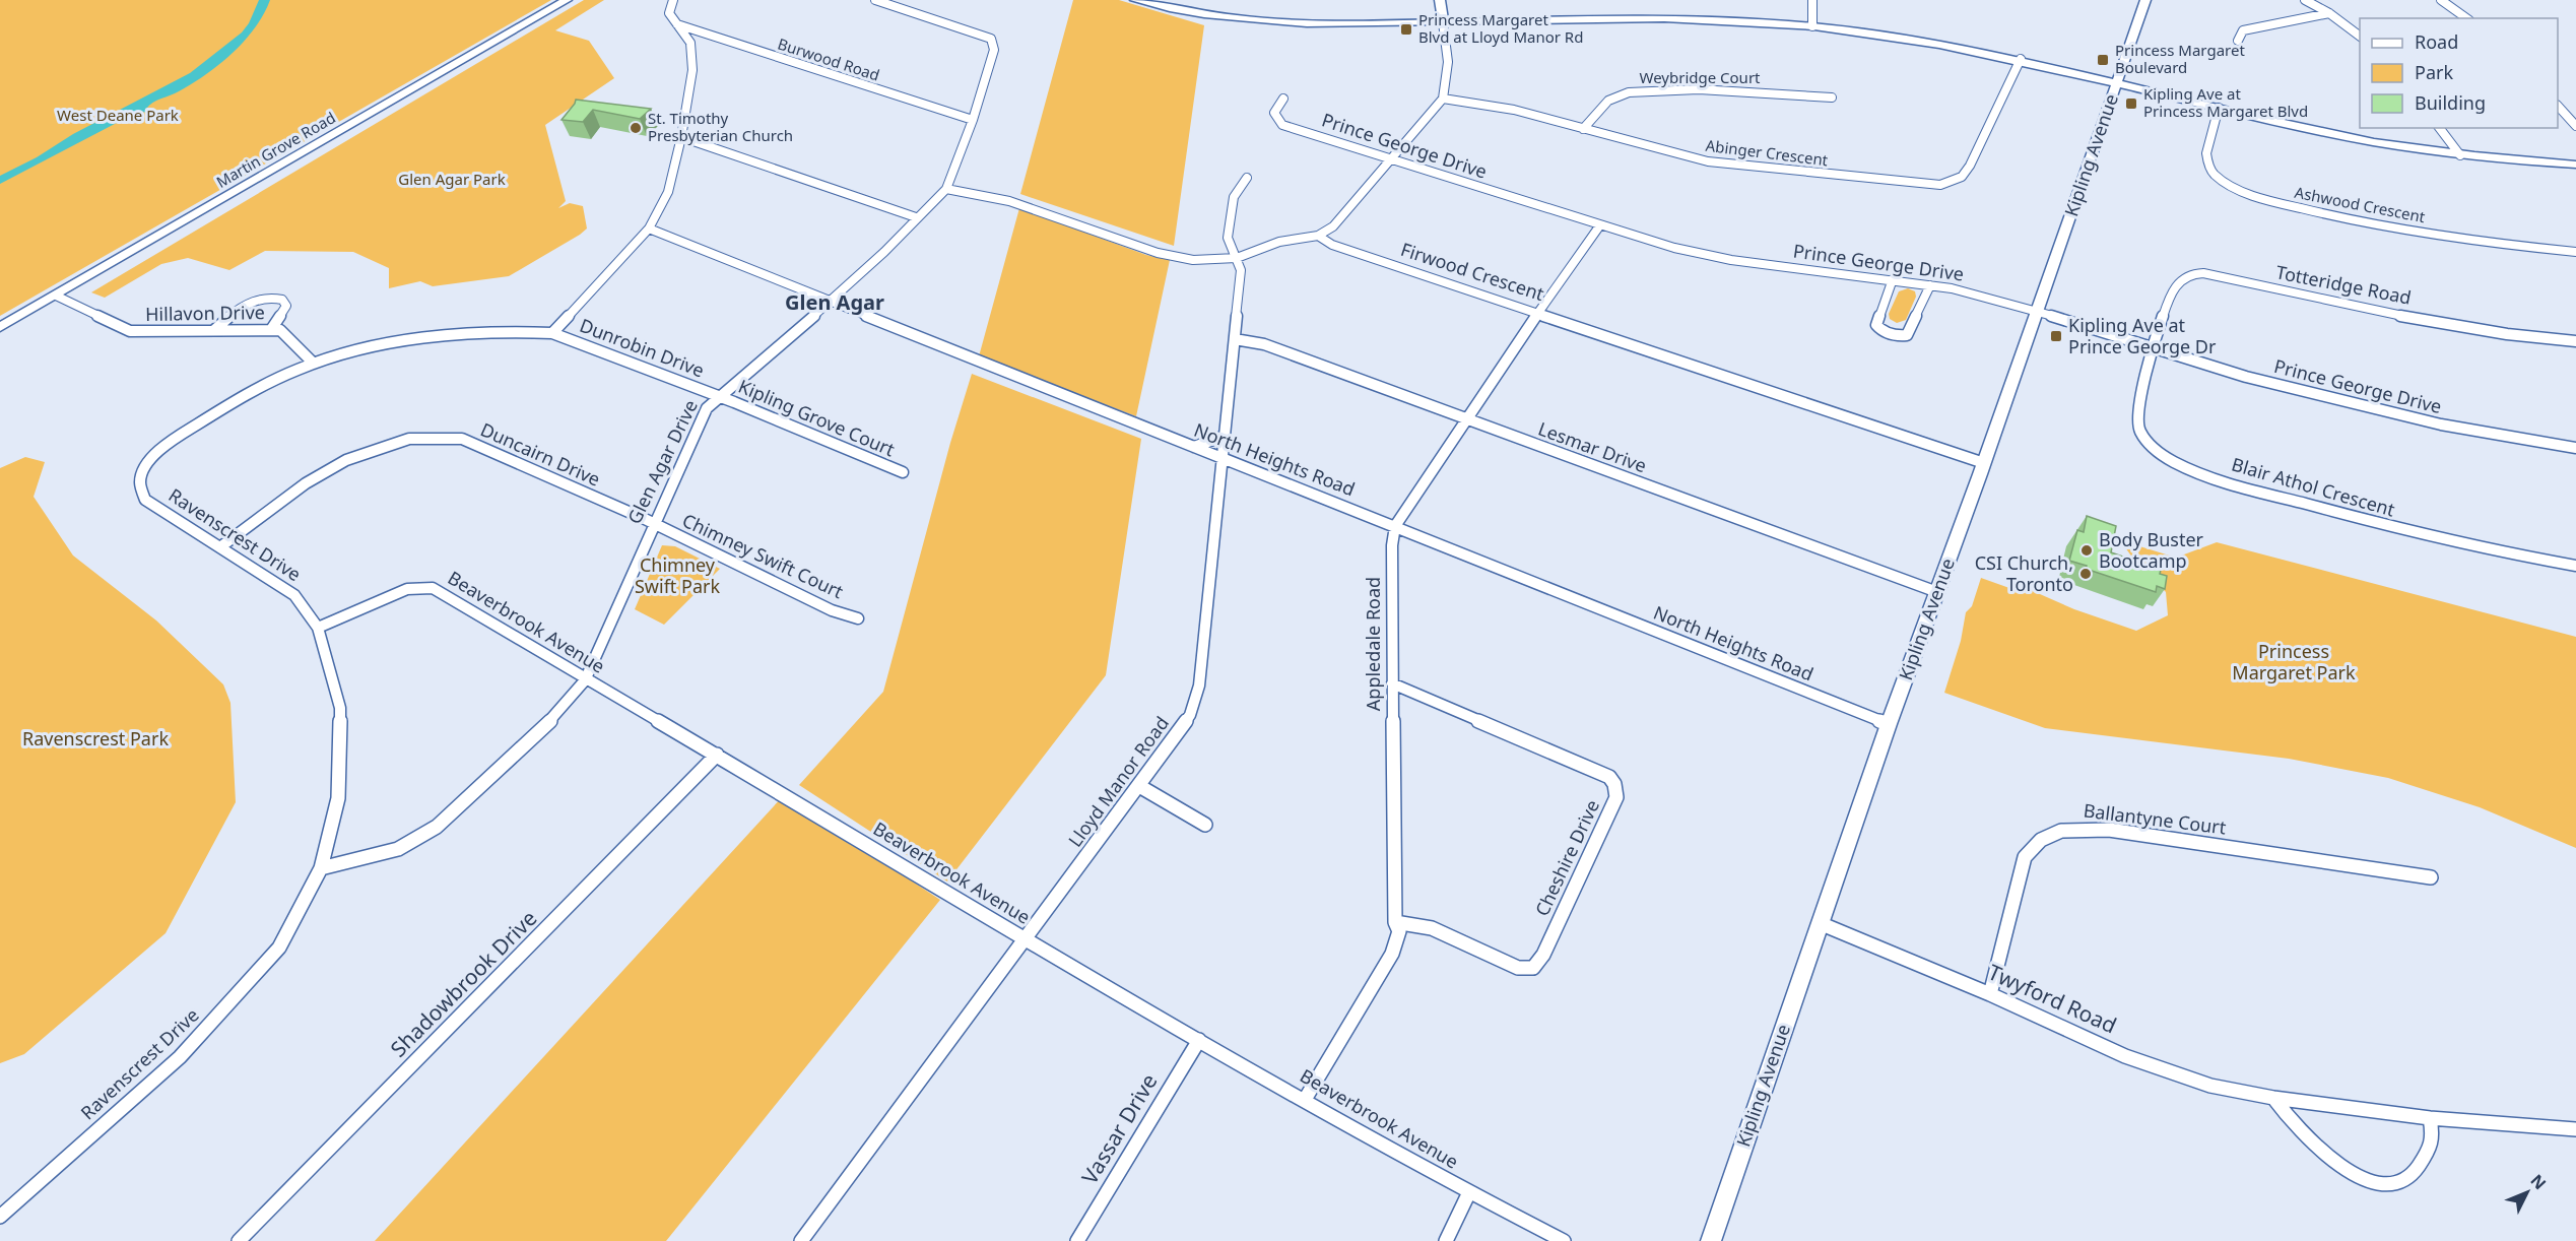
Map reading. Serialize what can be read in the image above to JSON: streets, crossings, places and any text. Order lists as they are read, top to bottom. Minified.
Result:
{"streets":{"main road":["Martin Grove Road","Kipling Avenue"],"street":["Burwood Road","Weybridge Court","Prince George Drive","Abinger Crescent","Ashwood Crescent","Firwood Crescent","Totteridge Road","Hillavon Drive","Dunrobin Drive","Kipling Grove Court","Lesmar Drive","Duncairn Drive","North Heights Road","Glen Agar Drive","Blair Athol Crescent","Ravenscrest Drive","Chimney Swift Court","Beaverbrook Avenue","Appledale Road","Lloyd Manor Road","Ballantyne Court","Cheshire Drive","Shadowbrook Drive","Twyford Road","Vassar Drive"]},"crossings":[["Burwood Road","Glen Agar Drive"],["Weybridge Court","Abinger Crescent"],["Prince George Drive","Kipling Avenue"],["Prince George Drive","Totteridge Road"],["Prince George Drive","Blair Athol Crescent"],["Prince George Drive","Appledale Road"],["Martin Grove Road","Hillavon Drive"],["Kipling Avenue","Firwood Crescent"],["Kipling Avenue","Lesmar Drive"],["Kipling Avenue","North Heights Road"],["Kipling Avenue","Twyford Road"],["Firwood Crescent","Appledale Road"],["Totteridge Road","Blair Athol Crescent"],["Hillavon Drive","Ravenscrest Drive"],["Dunrobin Drive","Kipling Grove Court"],["Dunrobin Drive","Glen Agar Drive"],["Dunrobin Drive","Ravenscrest Drive"],["Kipling Grove Court","Glen Agar Drive"],["Lesmar Drive","Appledale Road"],["Lesmar Drive","Lloyd Manor Road"],["Duncairn Drive","Glen Agar Drive"],["Duncairn Drive","Ravenscrest Drive"],["Duncairn Drive","Chimney Swift Court"],["North Heights Road","Glen Agar Drive"],["North Heights Road","Appledale Road"],["North Heights Road","Lloyd Manor Road"],["Glen Agar Drive","Ravenscrest Drive"],["Glen Agar Drive","Chimney Swift Court"],["Glen Agar Drive","Beaverbrook Avenue"],["Ravenscrest Drive","Beaverbrook Avenue"],["Beaverbrook Avenue","Appledale Road"],["Beaverbrook Avenue","Lloyd Manor Road"],["Beaverbrook Avenue","Shadowbrook Drive"],["Beaverbrook Avenue","Vassar Drive"],["Appledale Road","Cheshire Drive"],["Ballantyne Court","Twyford Road"]],"districts":["Glen Agar"],"parks":["West Deane Park","Glen Agar Park","Chimney Swift Park","Princess Margaret Park","Ravenscrest Park"],"places":{"transit":["Princess Margaret Blvd at Lloyd Manor Rd","Princess Margaret Boulevard","Kipling Ave at Princess Margaret Blvd","Kipling Ave at Prince George Dr"],"other":["St. Timothy Presbyterian Church","Body Buster Bootcamp","CSI Church, Toronto"]},"legend":["Road","Park","Building"],"north":"top right"}
